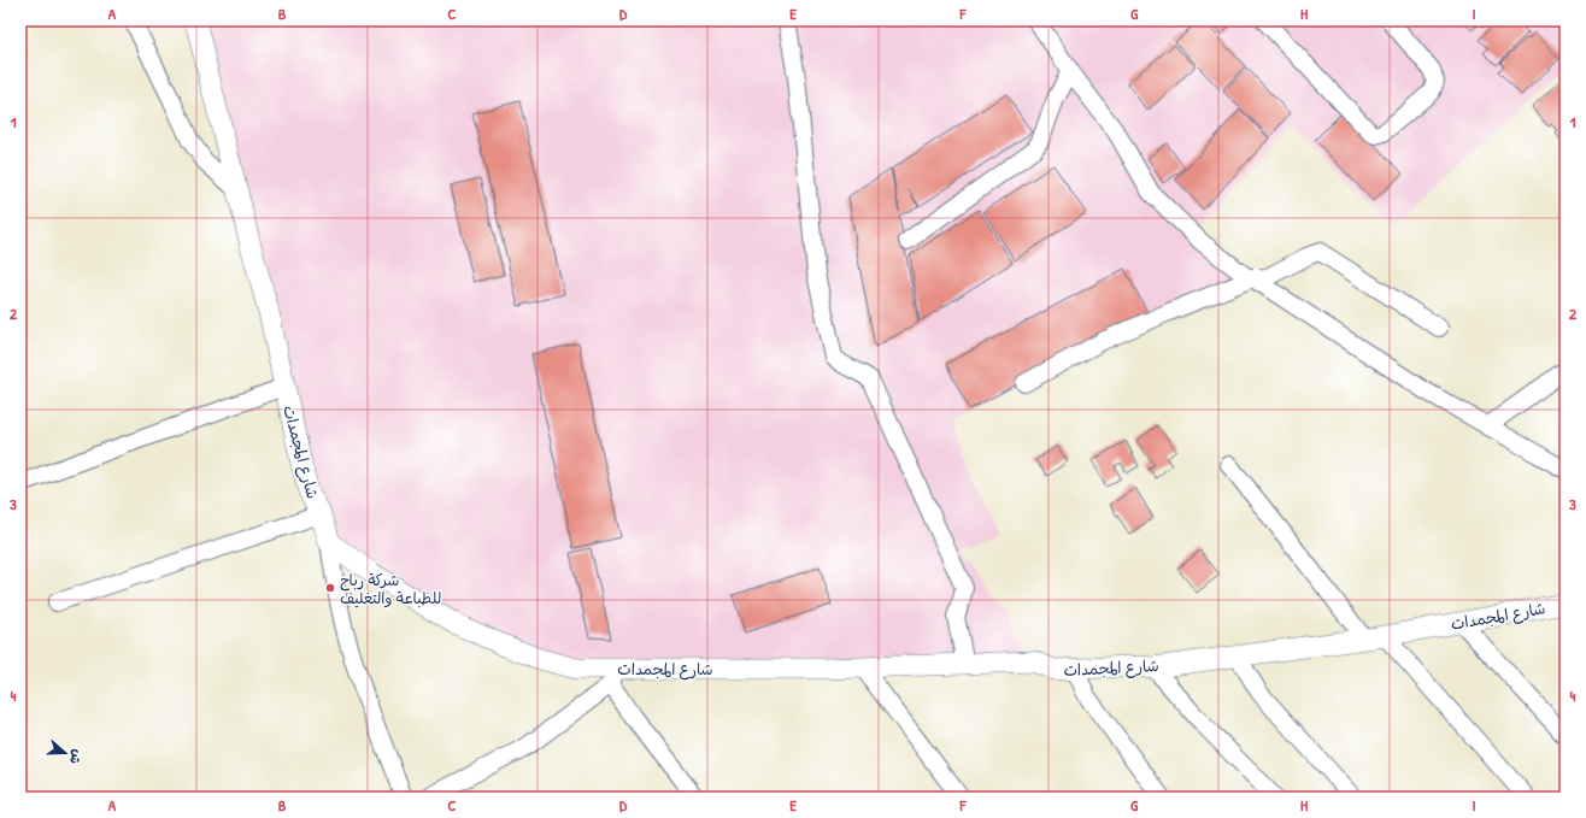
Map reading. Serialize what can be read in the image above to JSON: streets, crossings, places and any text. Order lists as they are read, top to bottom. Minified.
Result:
{"streets":{"main road":["شارع المجمدات"]},"places":["شركة رباح للطباعة والتغليف"],"north":"right","grid":{"columns":["A","B","C","D","E","F","G","H","I"],"rows":["1","2","3","4"]}}
